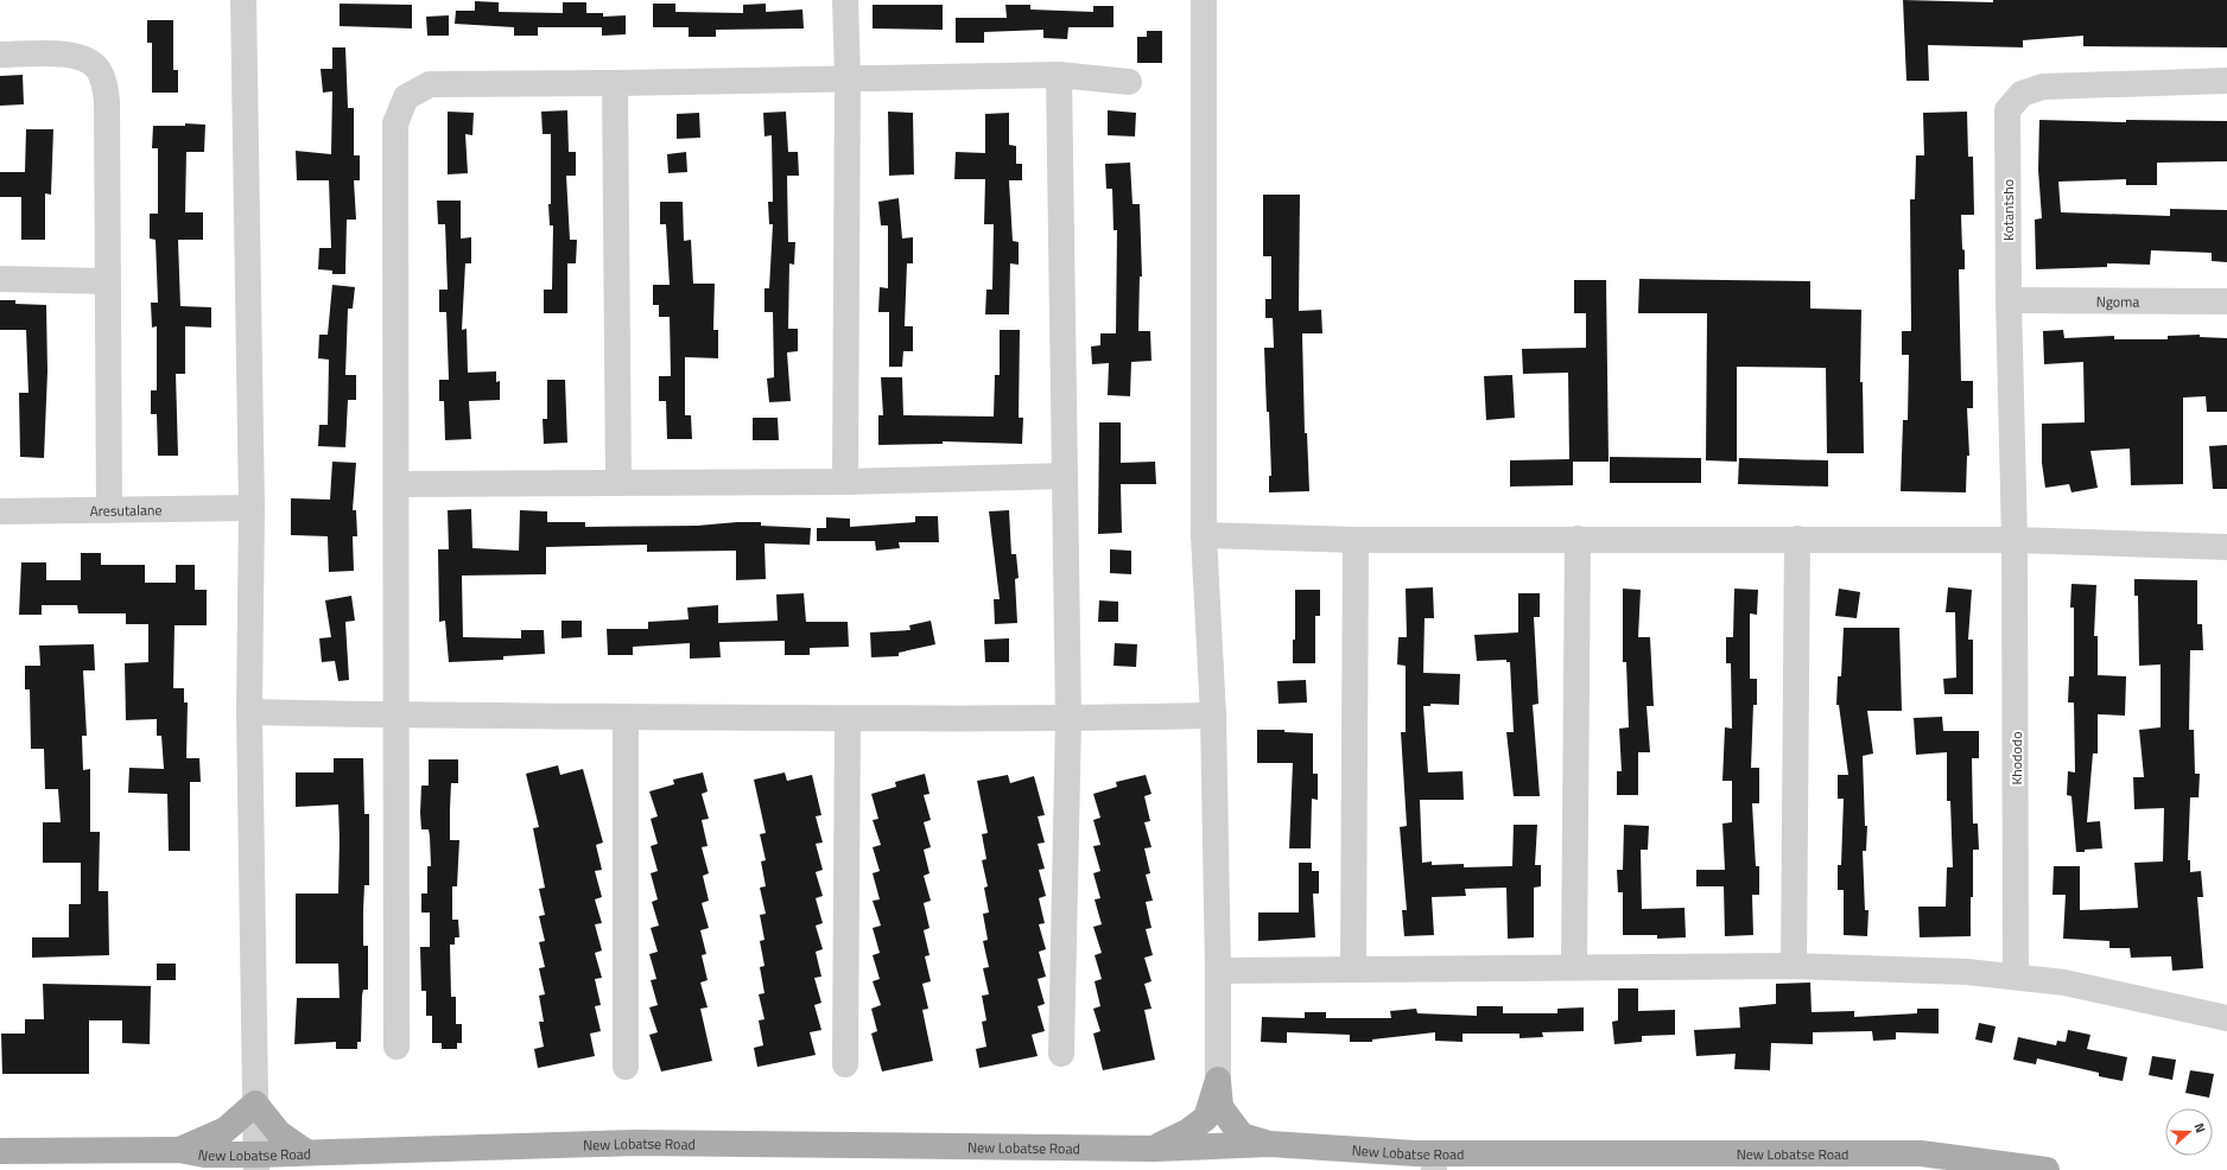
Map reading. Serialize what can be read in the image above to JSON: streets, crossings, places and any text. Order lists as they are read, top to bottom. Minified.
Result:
{"streets":{"main road":["New Lobatse Road"],"street":["Kotantsho","Ngoma","Aresutalane","Khododo"]},"crossings":[["Kotantsho","Ngoma"],["Kotantsho","Khododo"]],"north":"right"}
